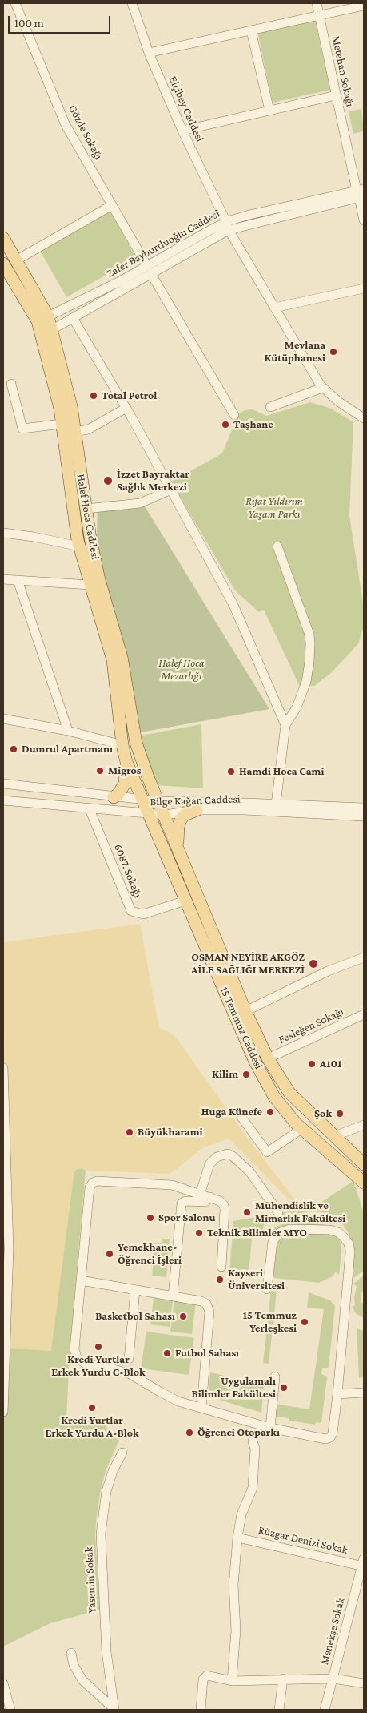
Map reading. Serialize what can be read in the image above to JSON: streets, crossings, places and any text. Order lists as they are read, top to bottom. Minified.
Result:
{"streets":{"main road":["Halef Hoca Caddesi","15 Temmuz Caddesi"],"street":["Metehan Sokağı","Elçibey Caddesi","Gözde Sokağı","Zafer Bayburtluoğlu Caddesi","Bilge Kağan Caddesi","6087. Sokağı","Fesleğen Sokağı","Rüzgar Denizi Sokak","Yasemin Sokak","Menekşe Sokak"]},"crossings":[["Metehan Sokağı","Zafer Bayburtluoğlu Caddesi"],["Elçibey Caddesi","Zafer Bayburtluoğlu Caddesi"],["Gözde Sokağı","Zafer Bayburtluoğlu Caddesi"],["Zafer Bayburtluoğlu Caddesi","Halef Hoca Caddesi"],["Halef Hoca Caddesi","Bilge Kağan Caddesi"],["Halef Hoca Caddesi","15 Temmuz Caddesi"],["Bilge Kağan Caddesi","6087. Sokağı"],["Bilge Kağan Caddesi","15 Temmuz Caddesi"],["6087. Sokağı","15 Temmuz Caddesi"],["Fesleğen Sokağı","15 Temmuz Caddesi"],["Rüzgar Denizi Sokak","Menekşe Sokak"]],"parks":["Rıfat Yıldırım Yaşam Parkı","Halef Hoca Mezarlığı"],"places":["Mevlana Kütüphanesi","Total Petrol","Taşhane","İzzet Bayraktar Sağlık Merkezi","Dumrul Apartmanı","Migros","Hamdi Hoca Cami","OSMAN NEYİRE AKGÖZ AİLE SAĞLIĞI MERKEZİ","A101","Kilim","Huga Künefe","Şok","Büyükharami","Mühendislik ve Mimarlık Fakültesi","Spor Salonu","Teknik Bilimler MYO","Yemekhane- Öğrenci İşleri","Kayseri Üniversitesi","Basketbol Sahası","15 Temmuz Yerleşkesi","Kredi Yurtlar Erkek Yurdu C-Blok","Futbol Sahası","Uygulamalı Bilimler Fakültesi","Kredi Yurtlar Erkek Yurdu A-Blok","Öğrenci Otoparkı"],"scale_bar":"100 m"}
